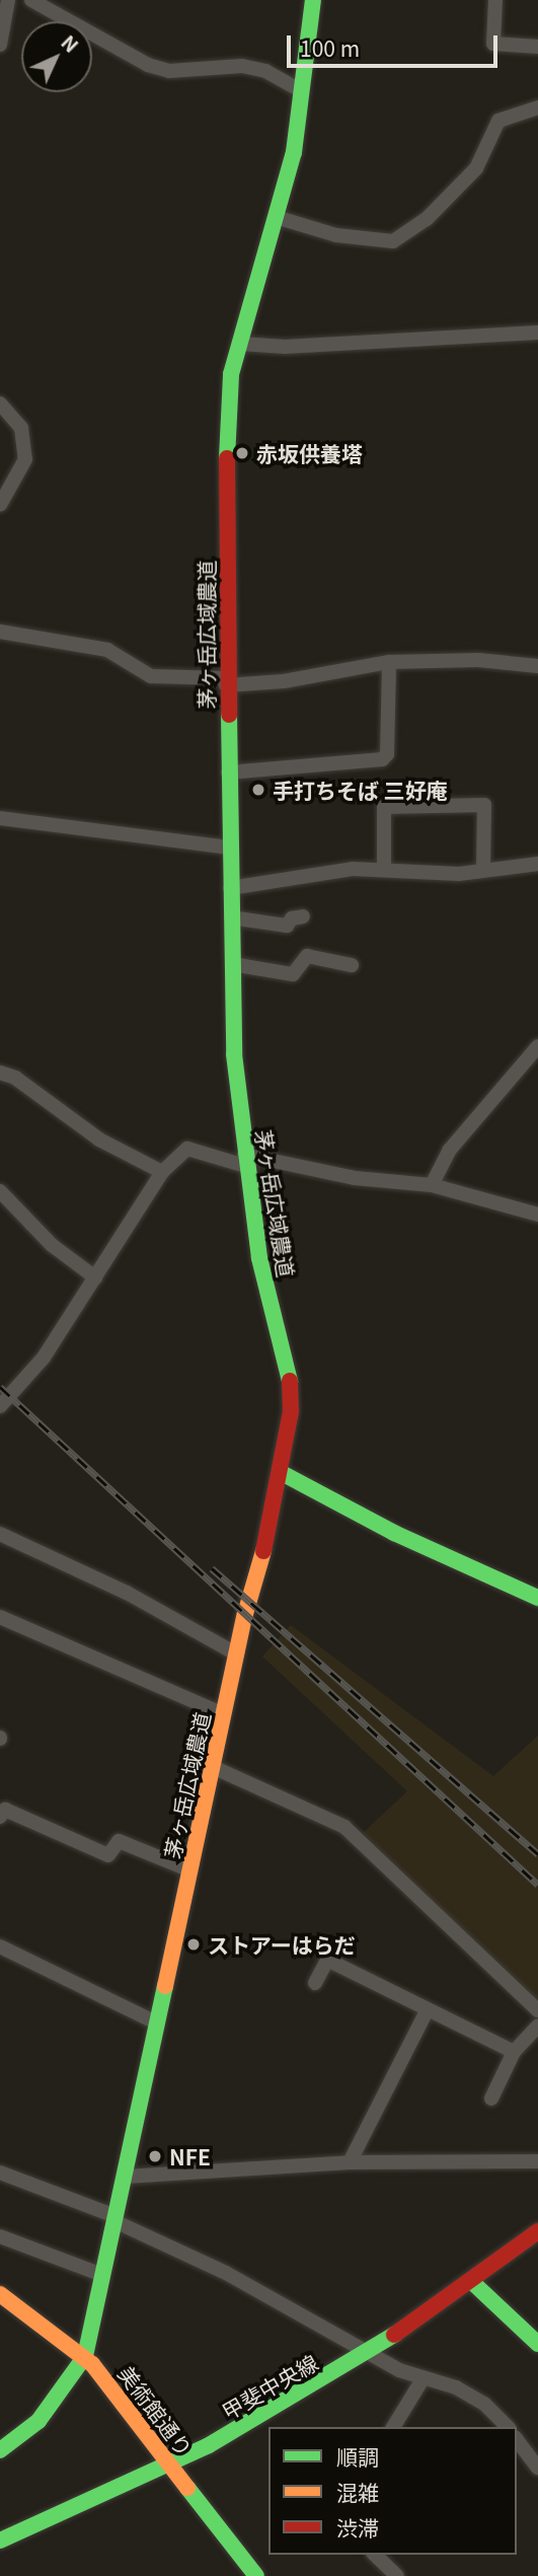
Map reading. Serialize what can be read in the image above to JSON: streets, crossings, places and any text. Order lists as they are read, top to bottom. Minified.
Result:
{"streets":{"main road":["茅ヶ岳広域農道","甲斐中央線","美術館通り"]},"crossings":[["茅ヶ岳広域農道","美術館通り"],["甲斐中央線","美術館通り"]],"places":["赤坂供養塔","手打ちそば 三好庵","ストアーはらだ","NFE"],"legend":["順調","混雑","渋滞"],"scale_bar":"100 m","north":"top right"}
